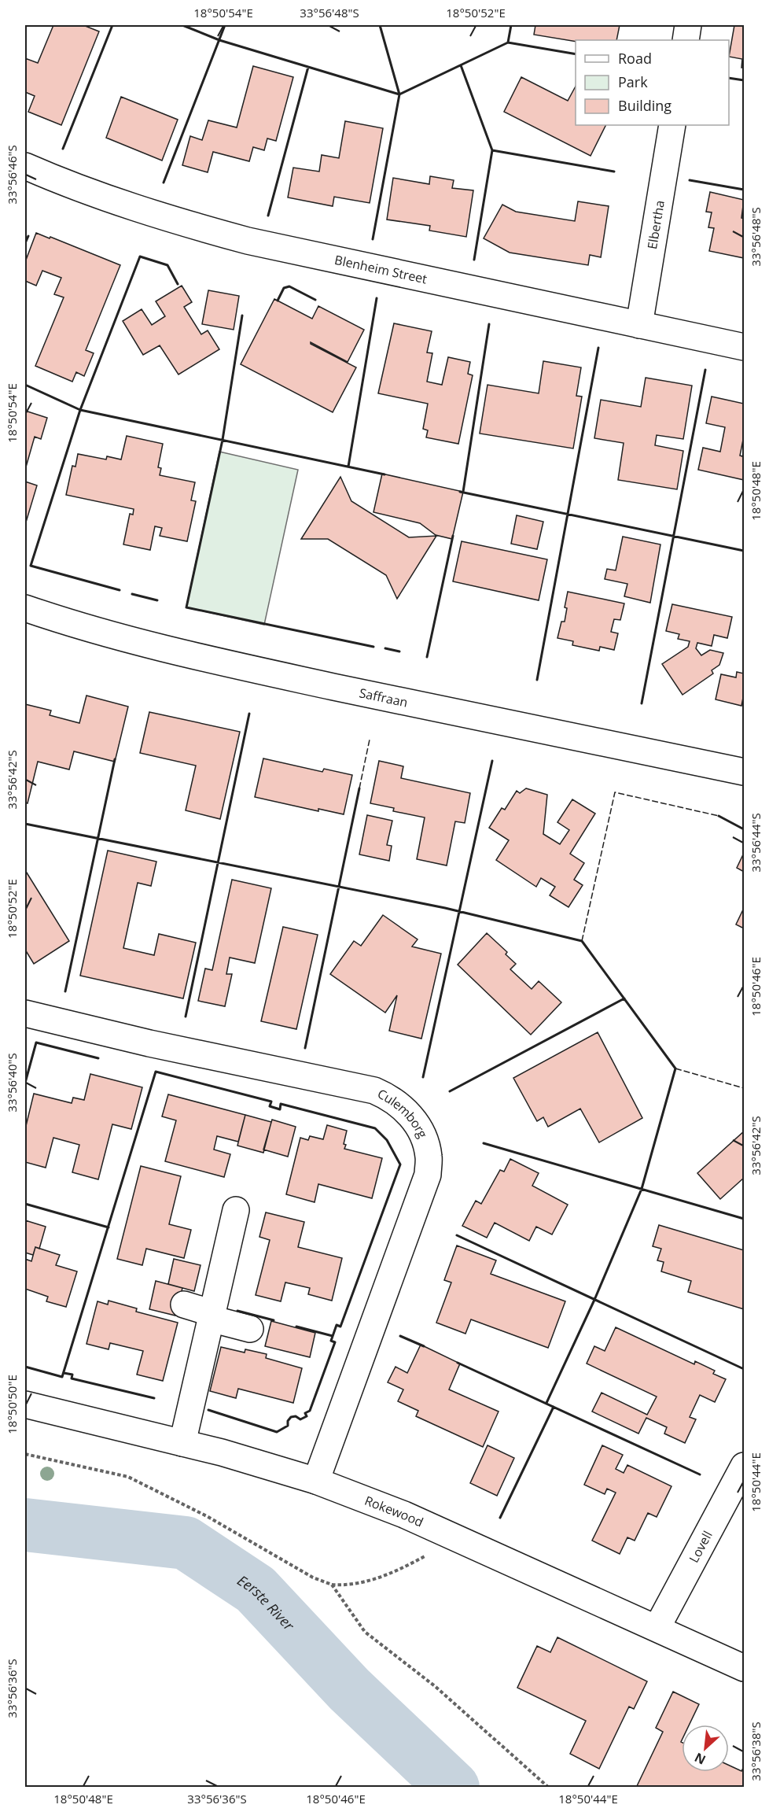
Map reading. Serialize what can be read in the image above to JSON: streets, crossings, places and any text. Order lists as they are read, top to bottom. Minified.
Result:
{"streets":{"street":["Elbertha","Blenheim Street","Saffraan","Culemborg","Rokewood","Lovell"]},"crossings":[["Elbertha","Blenheim Street"],["Culemborg","Rokewood"],["Rokewood","Lovell"]],"water":["Eerste River"],"legend":["Road","Park","Building"],"north":"bottom left","coordinates":["18°50'54\"E","33°56'48\"S","18°50'52\"E","33°56'46\"S","18°50'48\"E","33°56'42\"S","33°56'44\"S","18°50'46\"E","33°56'40\"S","18°50'50\"E","18°50'44\"E","33°56'36\"S","33°56'38\"S"]}
